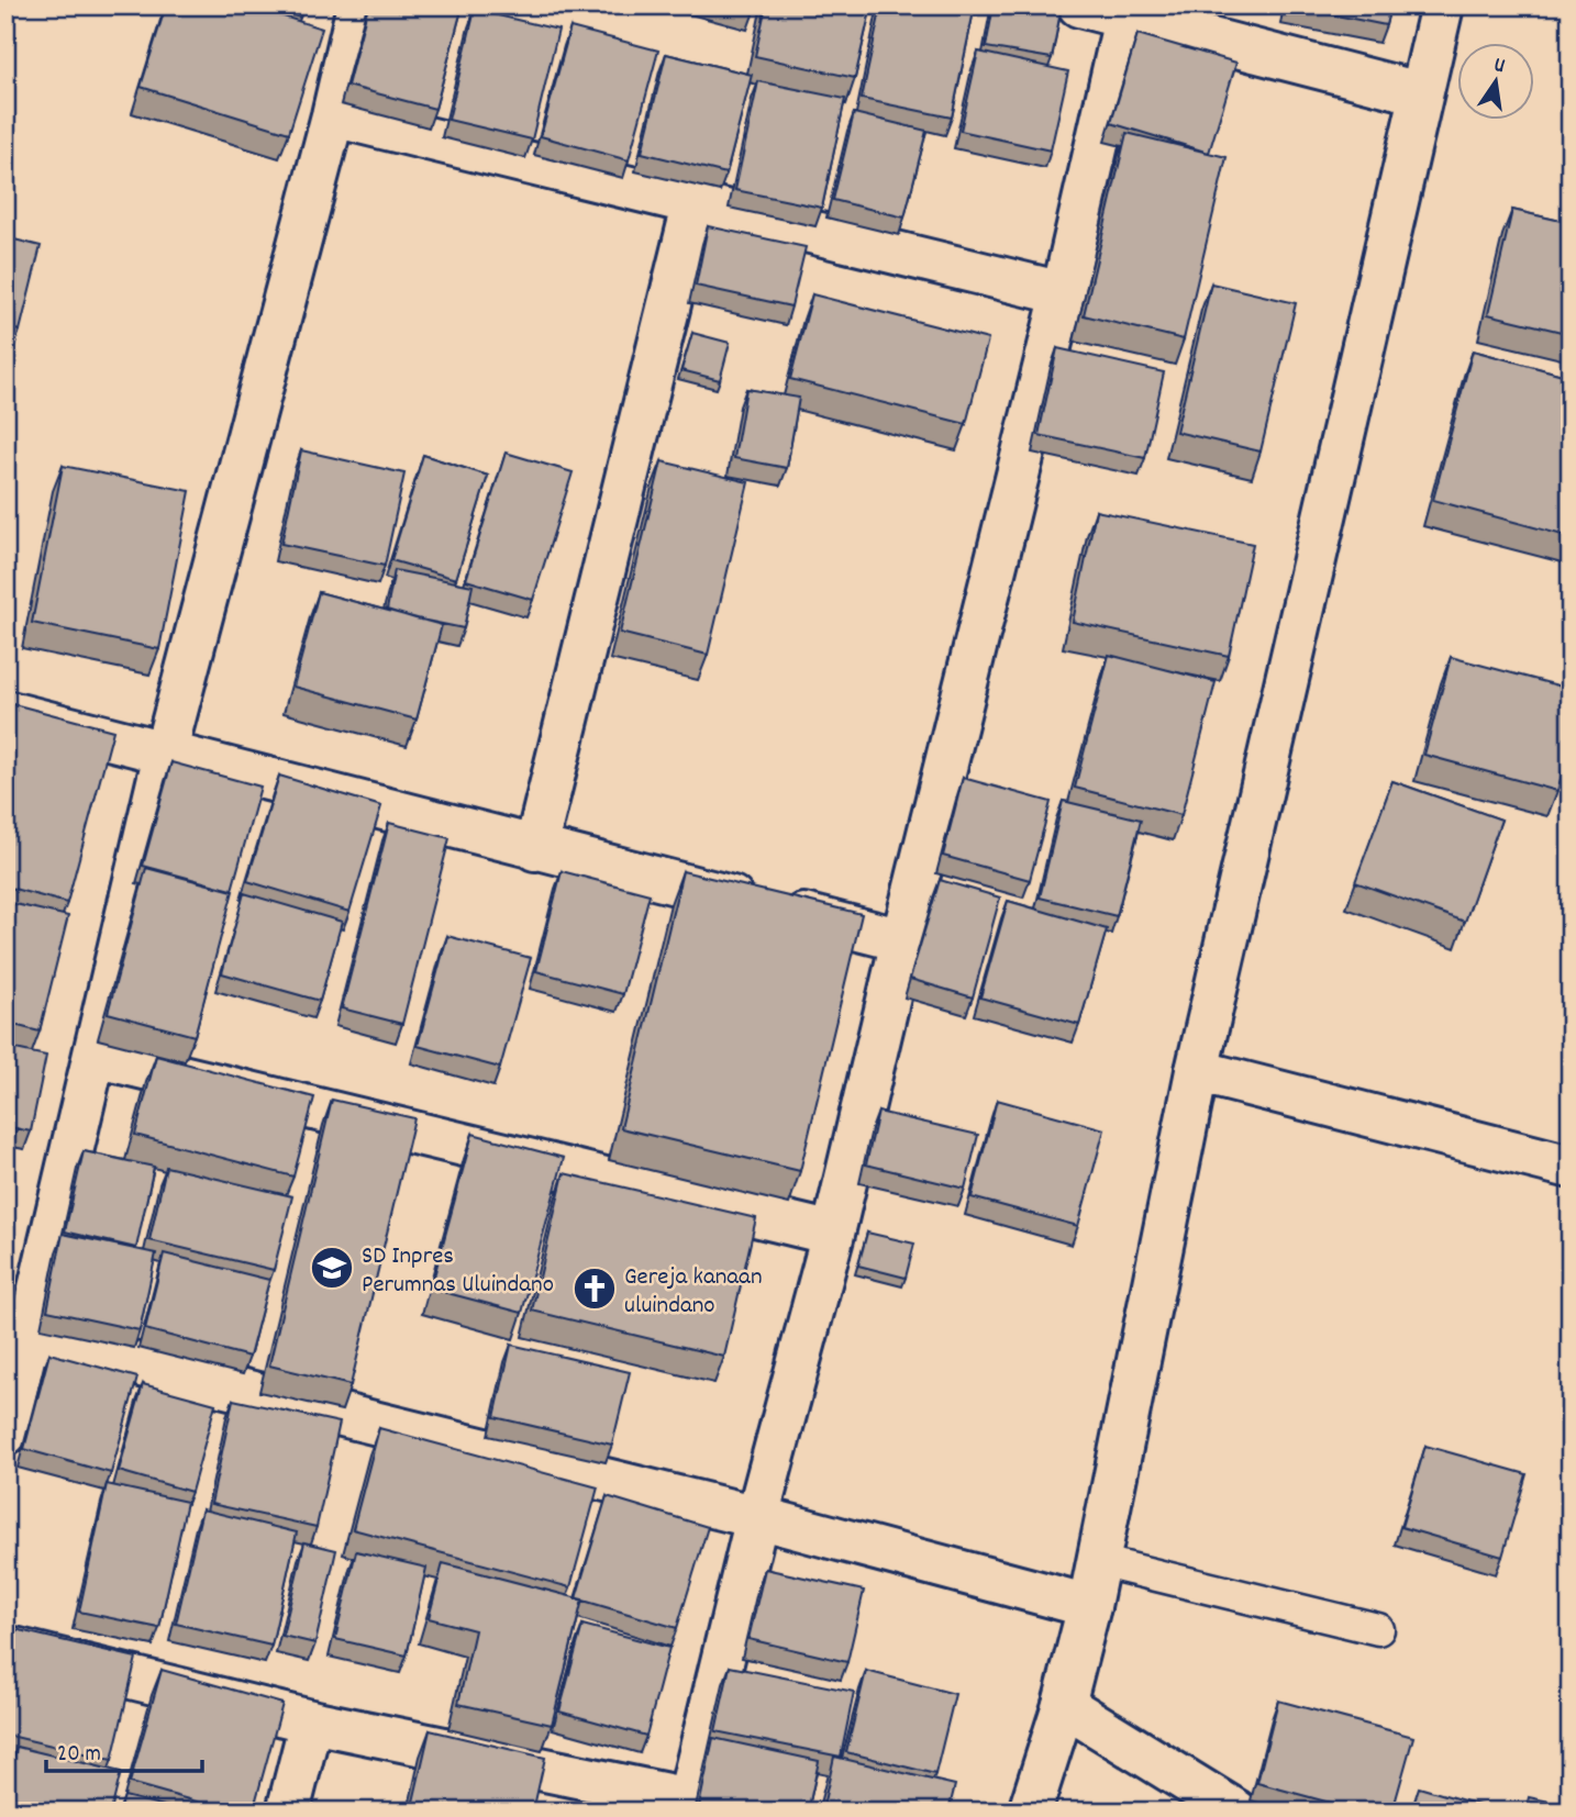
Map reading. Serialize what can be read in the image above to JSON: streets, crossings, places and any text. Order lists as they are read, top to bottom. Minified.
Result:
{"places":{"school or university":["SD Inpres Perumnas Uluindano"],"church":["Gereja kanaan uluindano"]},"scale_bar":"20 m","north":"top"}
